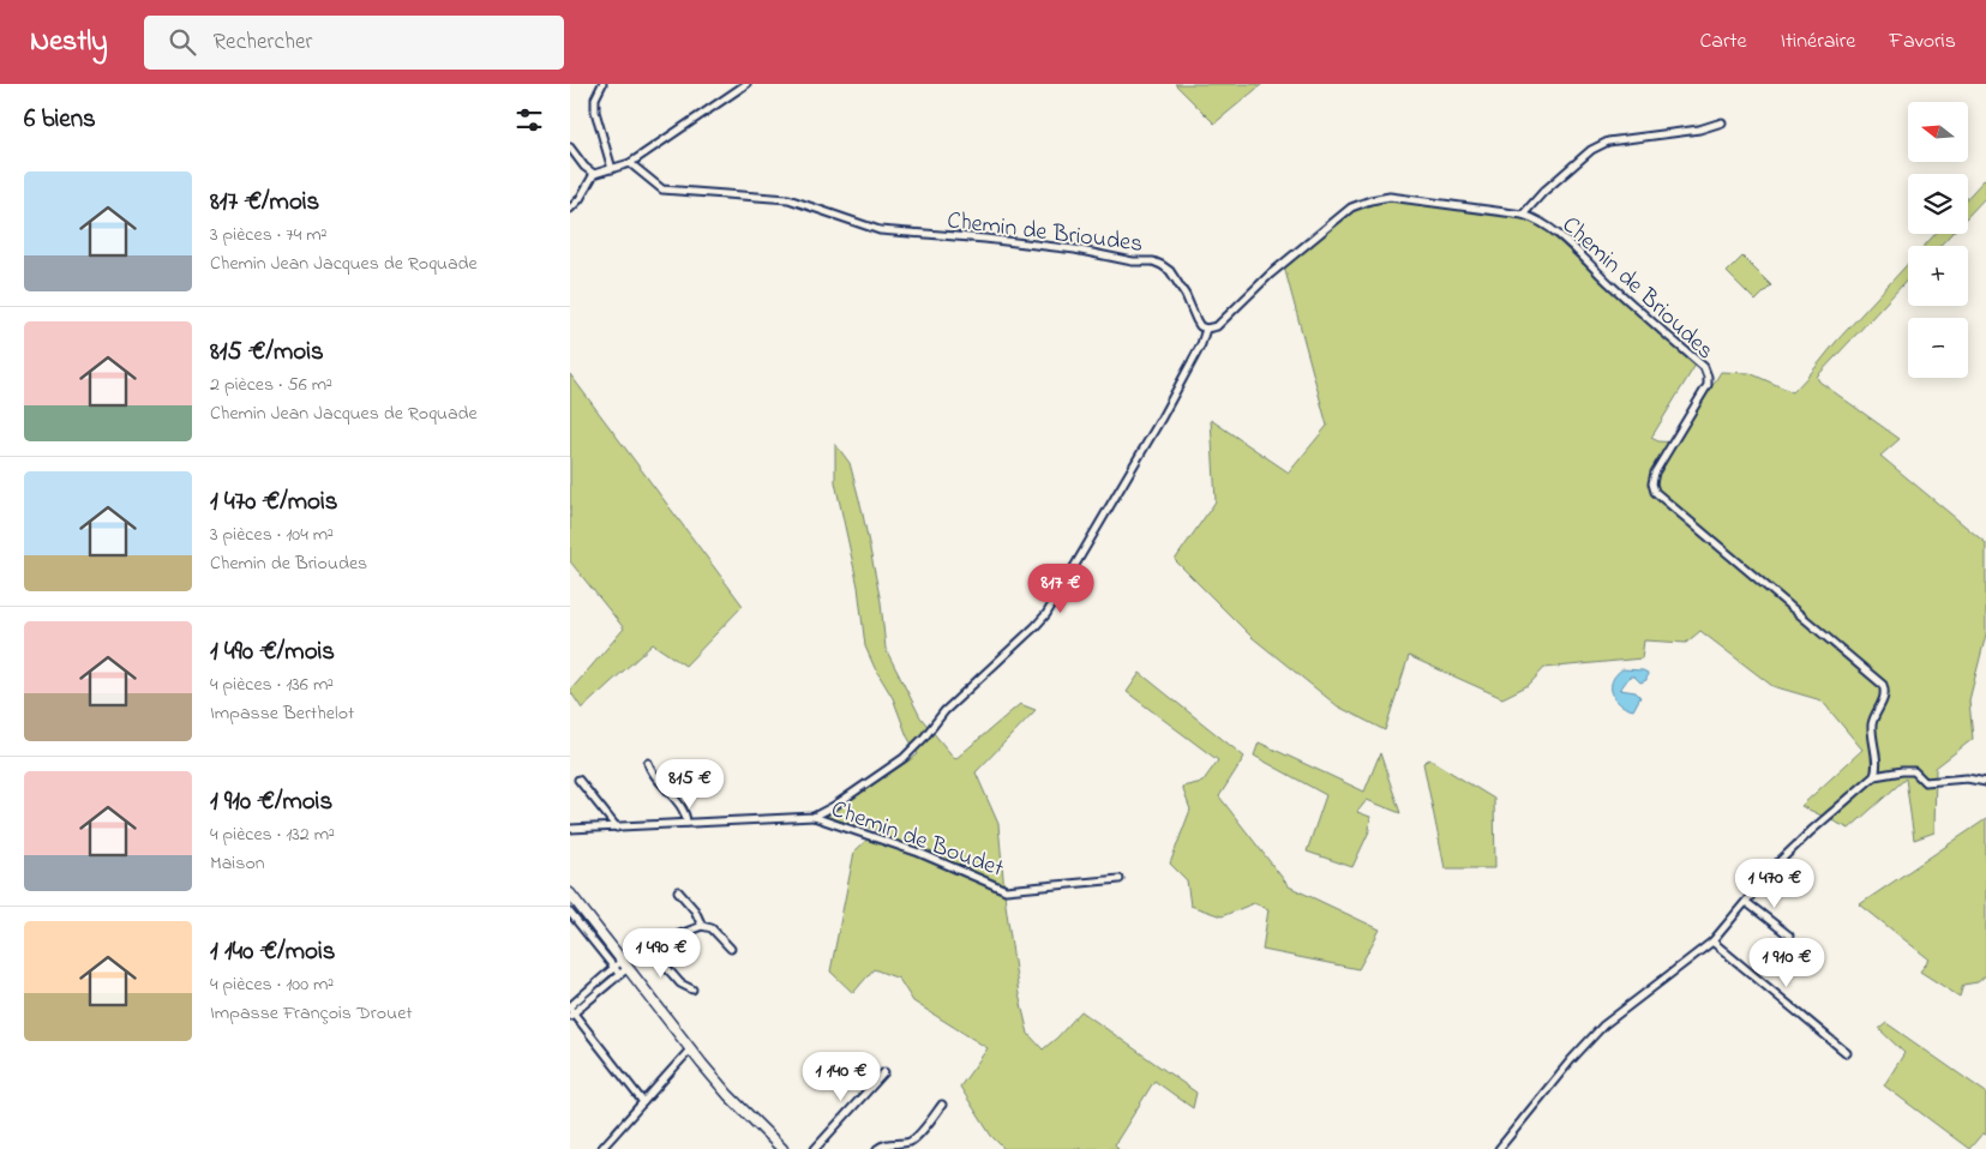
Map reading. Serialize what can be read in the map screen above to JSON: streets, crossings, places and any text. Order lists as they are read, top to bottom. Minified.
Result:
{"streets":{"street":["Chemin de Brioudes","Chemin de Boudet"]},"north":"left","page":{"header":"Nestly","search":"Rechercher","nav":["Carte","Itinéraire","Favoris"],"heading":"6 biens","map_buttons":["+","−"],"list":[{"name":"817 €/mois","note":"3 pièces · 74 m² · Chemin Jean Jacques de Roquade"},{"name":"815 €/mois","note":"2 pièces · 56 m² · Chemin Jean Jacques de Roquade"},{"name":"1 470 €/mois","note":"3 pièces · 104 m² · Chemin de Brioudes"},{"name":"1 490 €/mois","note":"4 pièces · 136 m² · Impasse Berthelot"},{"name":"1 910 €/mois","note":"4 pièces · 132 m² · Maison"},{"name":"1 140 €/mois","note":"4 pièces · 100 m² · Impasse François Drouet"}],"price":["817 €","815 €","1 470 €","1 490 €","1 910 €","1 140 €"]}}
